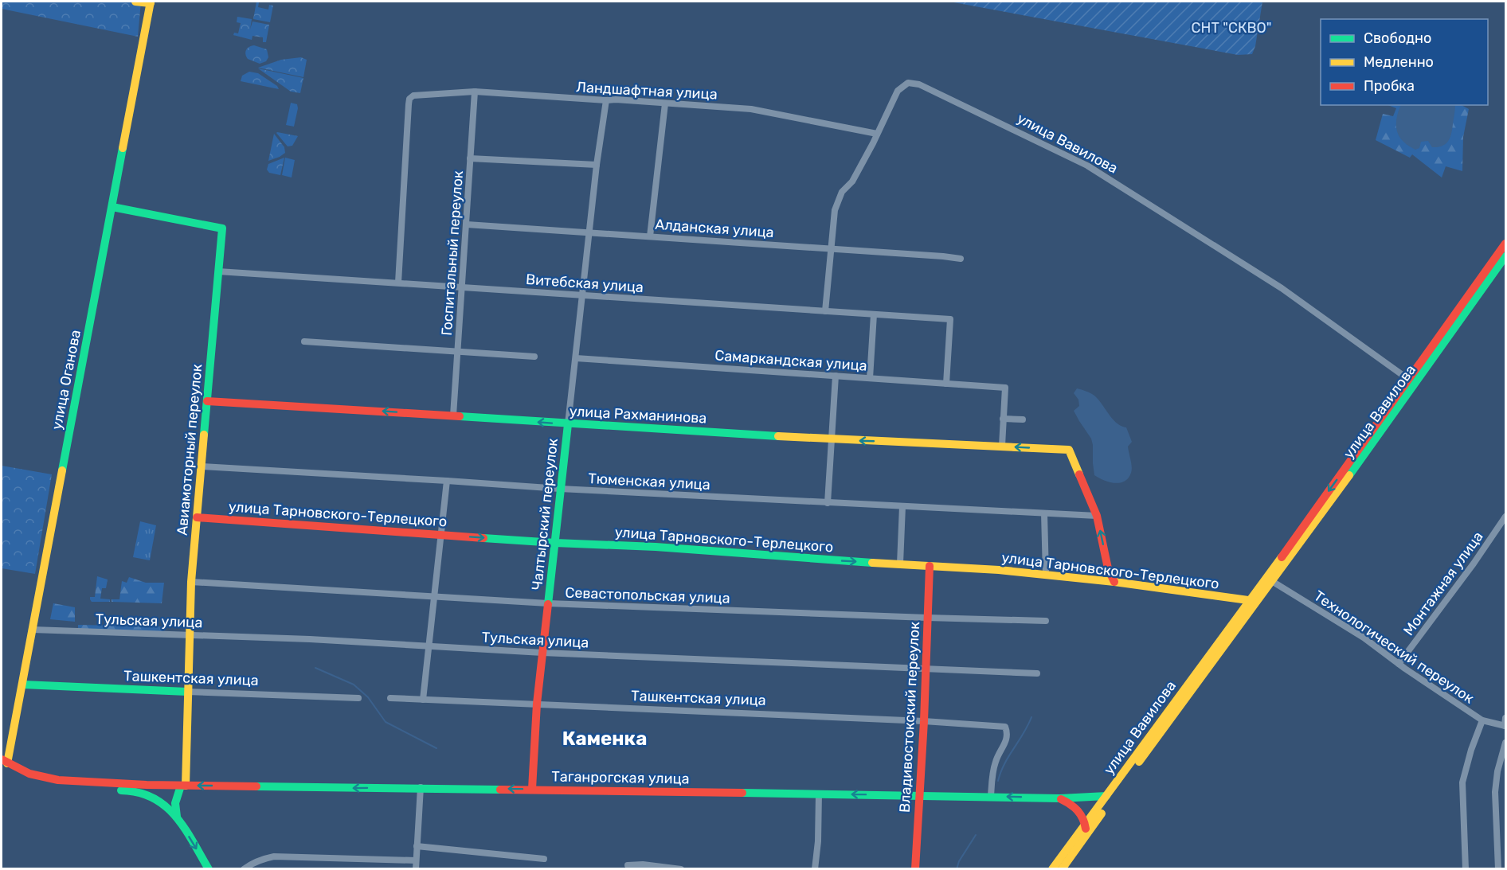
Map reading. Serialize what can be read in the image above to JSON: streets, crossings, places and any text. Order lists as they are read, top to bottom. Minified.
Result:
{"streets":{"main road":["улица Вавилова","улица Оганова","улица Рахманинова","Авиамоторный переулок","улица Тарновского-Терлецкого","Чалтырский переулок","Ташкентская улица","Владивостокский переулок","Таганрогская улица"],"street":["Ландшафтная улица","Алданская улица","Госпитальный переулок","Витебская улица","Самаркандская улица","Тюменская улица","Монтажная улица","Севастопольская улица","Тульская улица","Технологический переулок"]},"crossings":[["Ландшафтная улица","улица Вавилова"],["Ландшафтная улица","Госпитальный переулок"],["Ландшафтная улица","Витебская улица"],["Ландшафтная улица","Чалтырский переулок"],["улица Вавилова","Алданская улица"],["улица Вавилова","Витебская улица"],["улица Вавилова","улица Тарновского-Терлецкого"],["улица Вавилова","Технологический переулок"],["улица Вавилова","Таганрогская улица"],["Алданская улица","Госпитальный переулок"],["Алданская улица","Чалтырский переулок"],["Госпитальный переулок","Витебская улица"],["Госпитальный переулок","улица Рахманинова"],["Витебская улица","Самаркандская улица"],["Витебская улица","Авиамоторный переулок"],["Витебская улица","Чалтырский переулок"],["Самаркандская улица","Чалтырский переулок"],["улица Оганова","Авиамоторный переулок"],["улица Оганова","Тульская улица"],["улица Оганова","Ташкентская улица"],["улица Оганова","Таганрогская улица"],["улица Рахманинова","Авиамоторный переулок"],["улица Рахманинова","Тюменская улица"],["улица Рахманинова","Чалтырский переулок"],["Авиамоторный переулок","Тюменская улица"],["Авиамоторный переулок","улица Тарновского-Терлецкого"],["Авиамоторный переулок","Севастопольская улица"],["Авиамоторный переулок","Тульская улица"],["Авиамоторный переулок","Ташкентская улица"],["Авиамоторный переулок","Таганрогская улица"],["Тюменская улица","Чалтырский переулок"],["улица Тарновского-Терлецкого","Чалтырский переулок"],["улица Тарновского-Терлецкого","Владивостокский переулок"],["Чалтырский переулок","Севастопольская улица"],["Чалтырский переулок","Тульская улица"],["Чалтырский переулок","Ташкентская улица"],["Чалтырский переулок","Таганрогская улица"],["Монтажная улица","Технологический переулок"],["Севастопольская улица","Владивостокский переулок"],["Тульская улица","Владивостокский переулок"],["Ташкентская улица","Владивостокский переулок"],["Ташкентская улица","Таганрогская улица"],["Владивостокский переулок","Таганрогская улица"]],"one_way":["улица Рахманинова","улица Тарновского-Терлецкого","Таганрогская улица"],"districts":["Каменка"],"parks":["СНТ \"СКВО\""],"legend":["Свободно","Медленно","Пробка"]}
